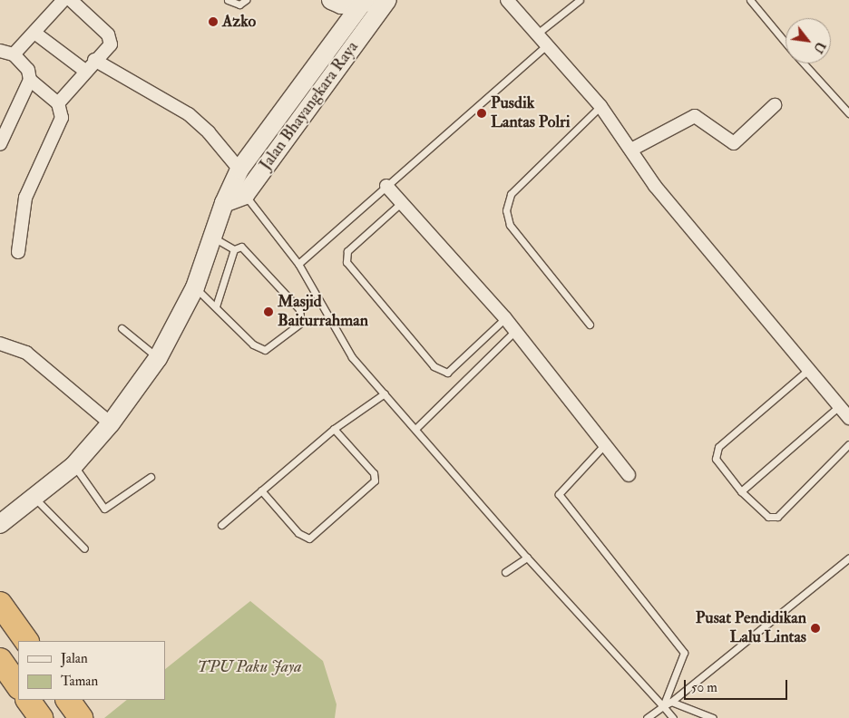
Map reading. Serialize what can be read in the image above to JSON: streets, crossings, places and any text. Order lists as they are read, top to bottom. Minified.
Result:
{"streets":{"main road":["Jalan Bhayangkara Raya"]},"parks":["TPU Paku Jaya"],"places":["Azko","Pusdik Lantas Polri","Masjid Baiturrahman","Pusat Pendidikan Lalu Lintas"],"legend":["Jalan","Taman"],"scale_bar":"50 m","north":"bottom right"}
